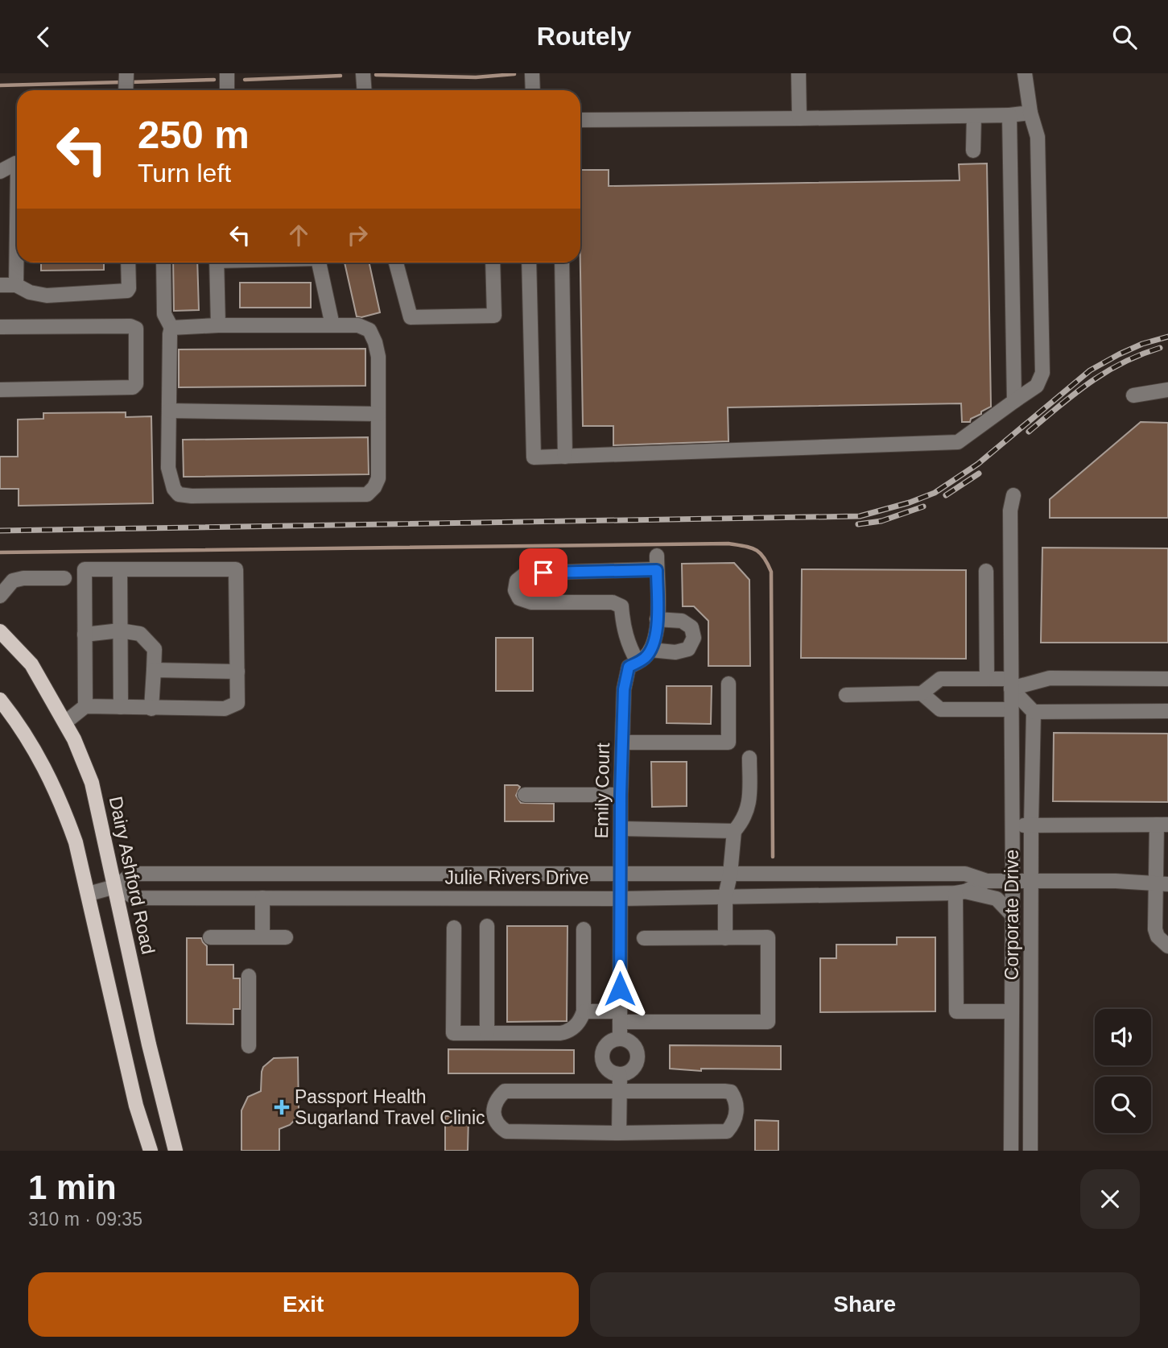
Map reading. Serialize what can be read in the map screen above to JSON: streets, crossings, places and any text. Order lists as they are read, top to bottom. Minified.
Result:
{"streets":{"main road":["Dairy Ashford Road"],"street":["Emily Court","Julie Rivers Drive","Corporate Drive"]},"crossings":[["Emily Court","Julie Rivers Drive"],["Dairy Ashford Road","Julie Rivers Drive"],["Julie Rivers Drive","Corporate Drive"]],"places":{"health":["Passport Health Sugarland Travel Clinic"]},"page":{"header":"Routely","turn":["250 m","Turn left"],"heading":["1 min","310 m · 09:35"],"buttons":["Exit","Share"]}}
